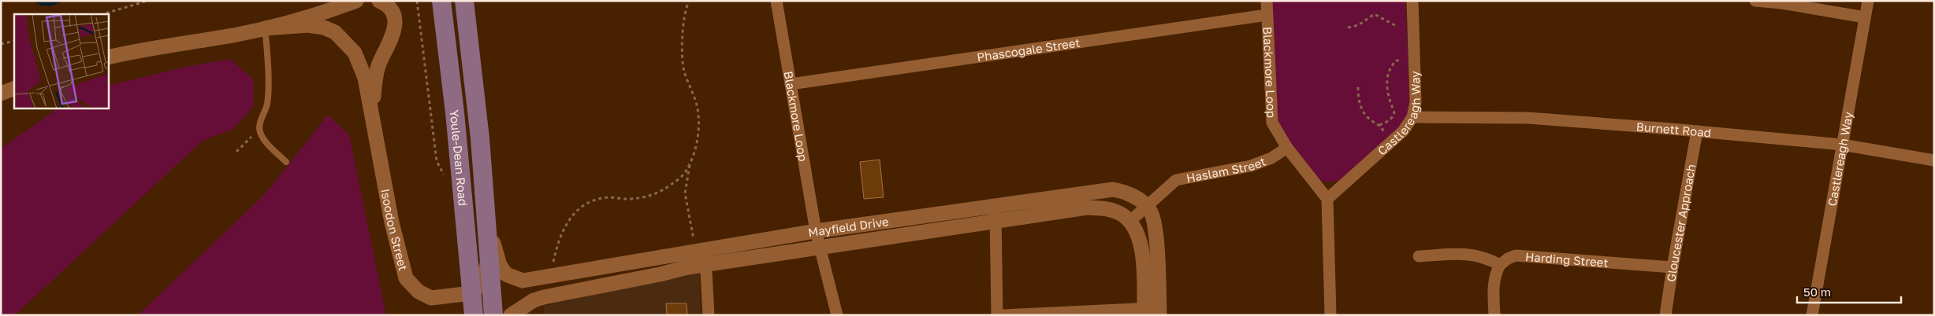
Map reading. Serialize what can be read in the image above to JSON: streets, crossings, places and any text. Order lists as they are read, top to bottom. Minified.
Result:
{"streets":{"main road":["Youle-Dean Road"],"street":["Phascogale Street","Blackmore Loop","Castlereagh Way","Burnett Road","Haslam Street","Gloucester Approach","Mayfield Drive","Isoodon Street","Harding Street"]},"crossings":[["Phascogale Street","Blackmore Loop"],["Blackmore Loop","Castlereagh Way"],["Blackmore Loop","Haslam Street"],["Blackmore Loop","Mayfield Drive"],["Castlereagh Way","Burnett Road"],["Burnett Road","Gloucester Approach"],["Youle-Dean Road","Mayfield Drive"],["Youle-Dean Road","Isoodon Street"],["Haslam Street","Mayfield Drive"],["Gloucester Approach","Harding Street"]],"scale_bar":"50 m"}
